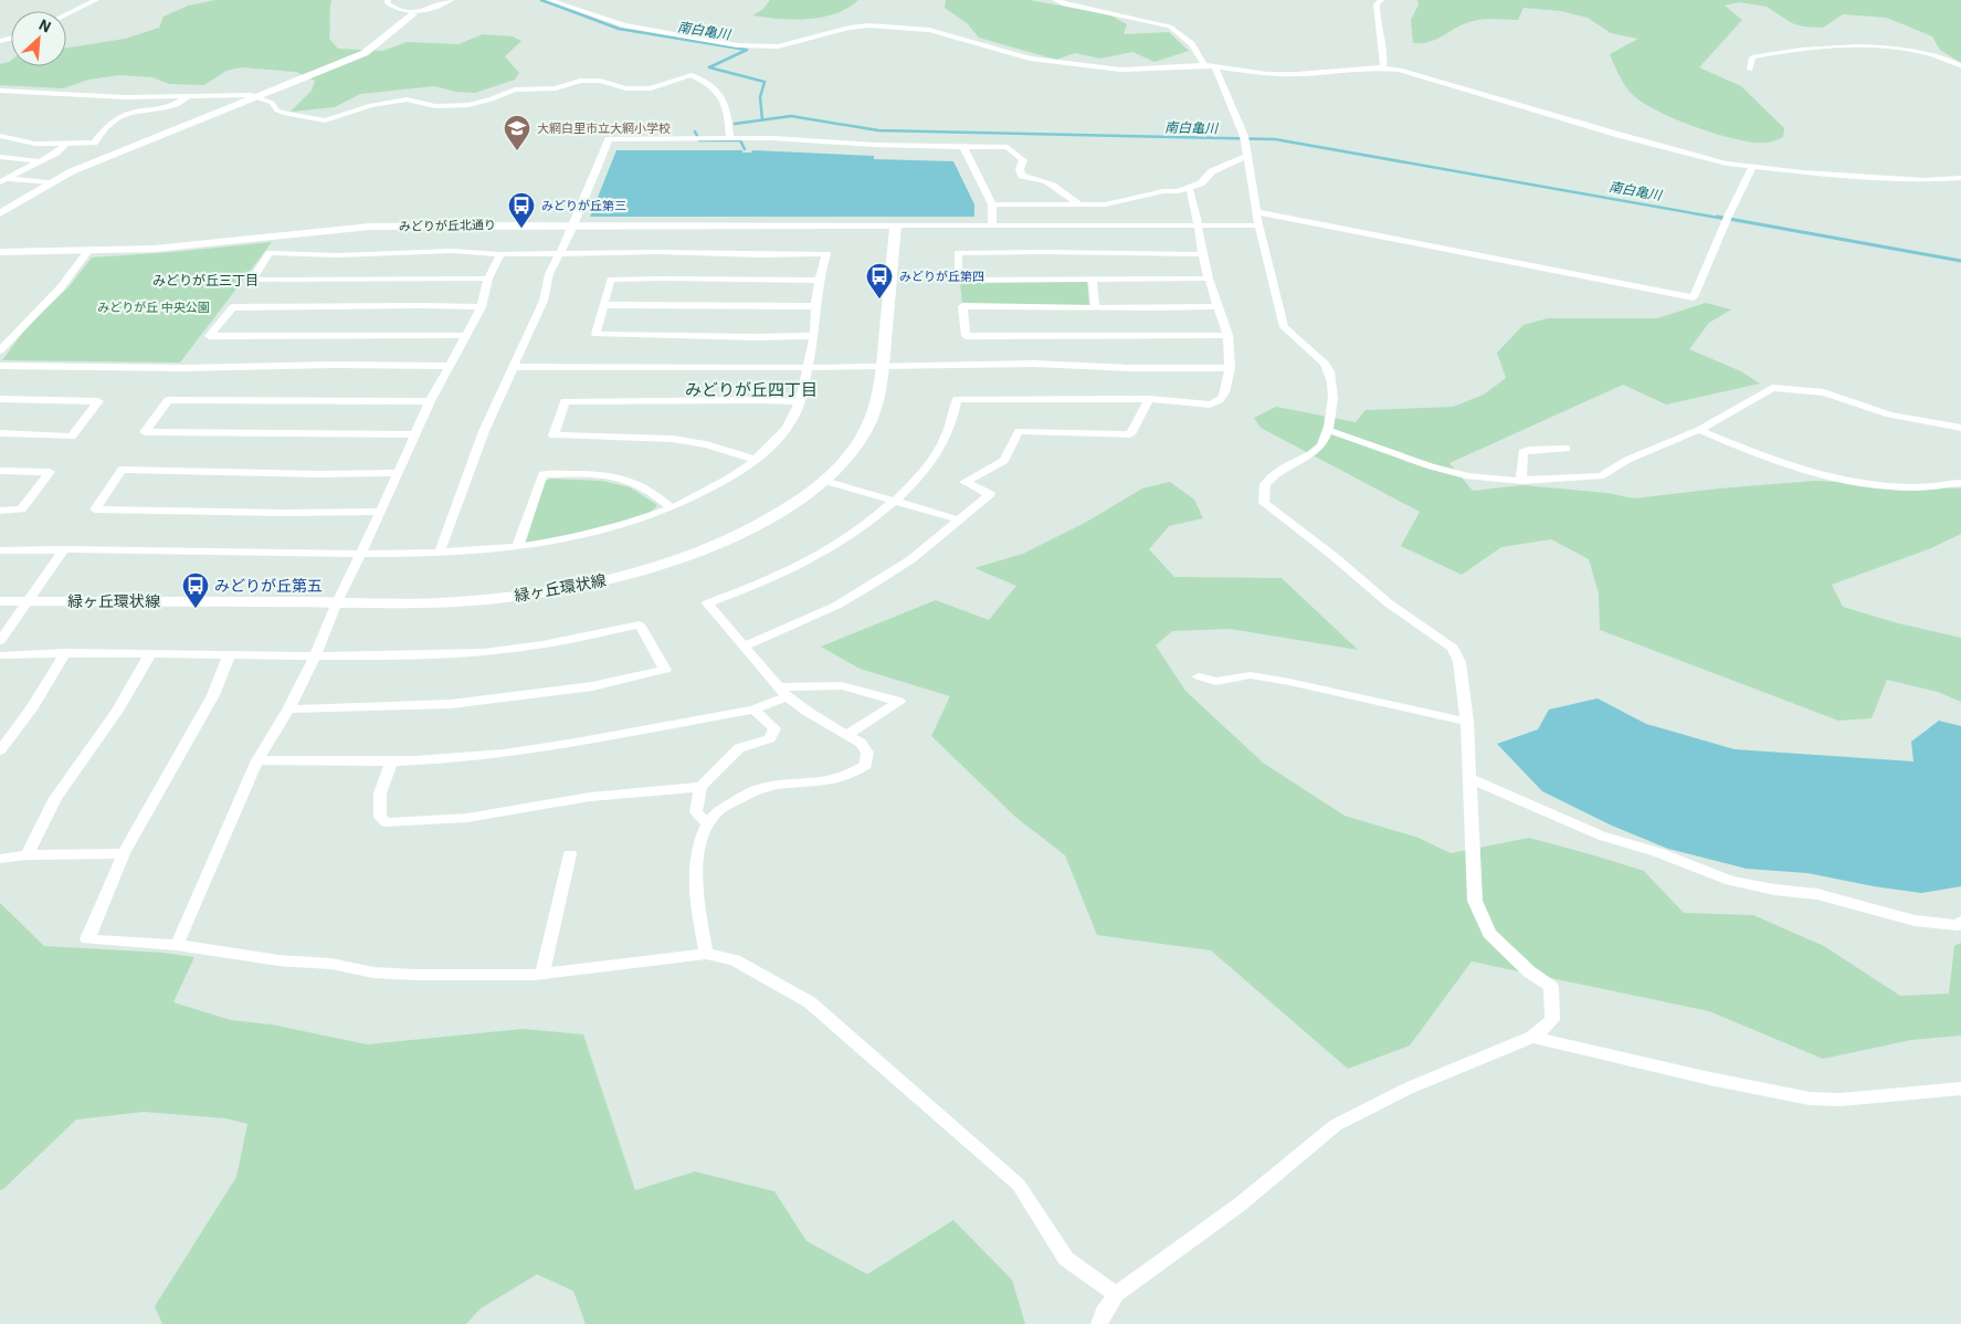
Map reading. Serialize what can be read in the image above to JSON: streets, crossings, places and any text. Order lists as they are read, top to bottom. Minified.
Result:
{"streets":{"street":["みどりが丘北通り","緑ヶ丘環状線"]},"crossings":[["みどりが丘北通り","緑ヶ丘環状線"]],"districts":["みどりが丘三丁目","みどりが丘四丁目"],"water":["南白亀川"],"parks":["みどりが丘 中央公園"],"places":{"school or university":["大網白里市立大網小学校"],"bus stop":["みどりが丘第三","みどりが丘第四","みどりが丘第五"]},"north":"top right"}
